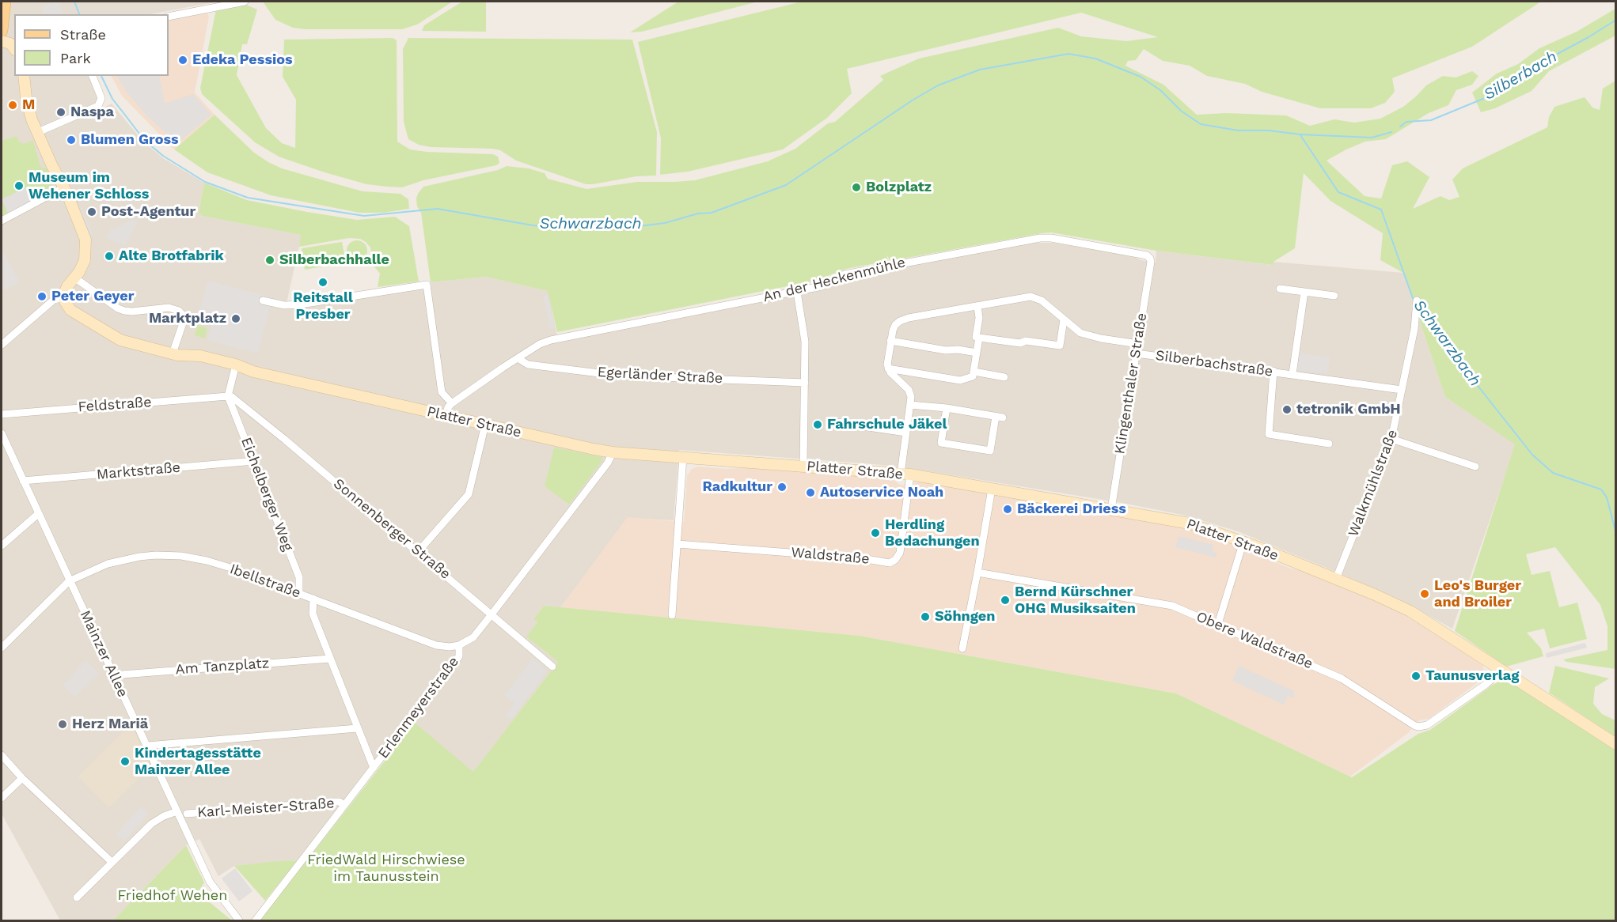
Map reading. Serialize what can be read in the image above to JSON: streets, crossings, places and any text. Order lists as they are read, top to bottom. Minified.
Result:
{"streets":{"main road":["Platter Straße"],"street":["An der Heckenmühle","Silberbachstraße","Egerländer Straße","Klingenthaler Straße","Feldstraße","Marktstraße","Walkmühlstraße","Eichelberger Weg","Sonnenberger Straße","Waldstraße","Ibellstraße","Obere Waldstraße","Mainzer Allee","Am Tanzplatz","Erlenmeyerstraße","Karl-Meister-Straße"]},"crossings":[["An der Heckenmühle","Egerländer Straße"],["An der Heckenmühle","Klingenthaler Straße"],["Silberbachstraße","Klingenthaler Straße"],["Silberbachstraße","Walkmühlstraße"],["Klingenthaler Straße","Platter Straße"],["Feldstraße","Eichelberger Weg"],["Feldstraße","Sonnenberger Straße"],["Platter Straße","Walkmühlstraße"],["Platter Straße","Waldstraße"],["Platter Straße","Obere Waldstraße"],["Platter Straße","Erlenmeyerstraße"],["Marktstraße","Eichelberger Weg"],["Marktstraße","Mainzer Allee"],["Eichelberger Weg","Sonnenberger Straße"],["Eichelberger Weg","Ibellstraße"],["Sonnenberger Straße","Erlenmeyerstraße"],["Ibellstraße","Mainzer Allee"],["Ibellstraße","Erlenmeyerstraße"],["Mainzer Allee","Am Tanzplatz"],["Erlenmeyerstraße","Karl-Meister-Straße"]],"water":["Silberbach","Schwarzbach"],"parks":["FriedWald Hirschwiese im Taunusstein","Friedhof Wehen"],"places":["Edeka Pessios","M","Naspa","Blumen Gross","Museum im Wehener Schloss","Bolzplatz","Post-Agentur","Alte Brotfabrik","Silberbachhalle","Reitstall Presber","Peter Geyer","Marktplatz","tetronik GmbH","Fahrschule Jäkel","Radkultur","Autoservice Noah","Bäckerei Driess","Herdling Bedachungen","Leo's Burger and Broiler","Bernd Kürschner OHG Musiksaiten","Söhngen","Taunusverlag","Herz Mariä","Kindertagesstätte Mainzer Allee"],"legend":["Straße","Park"]}
